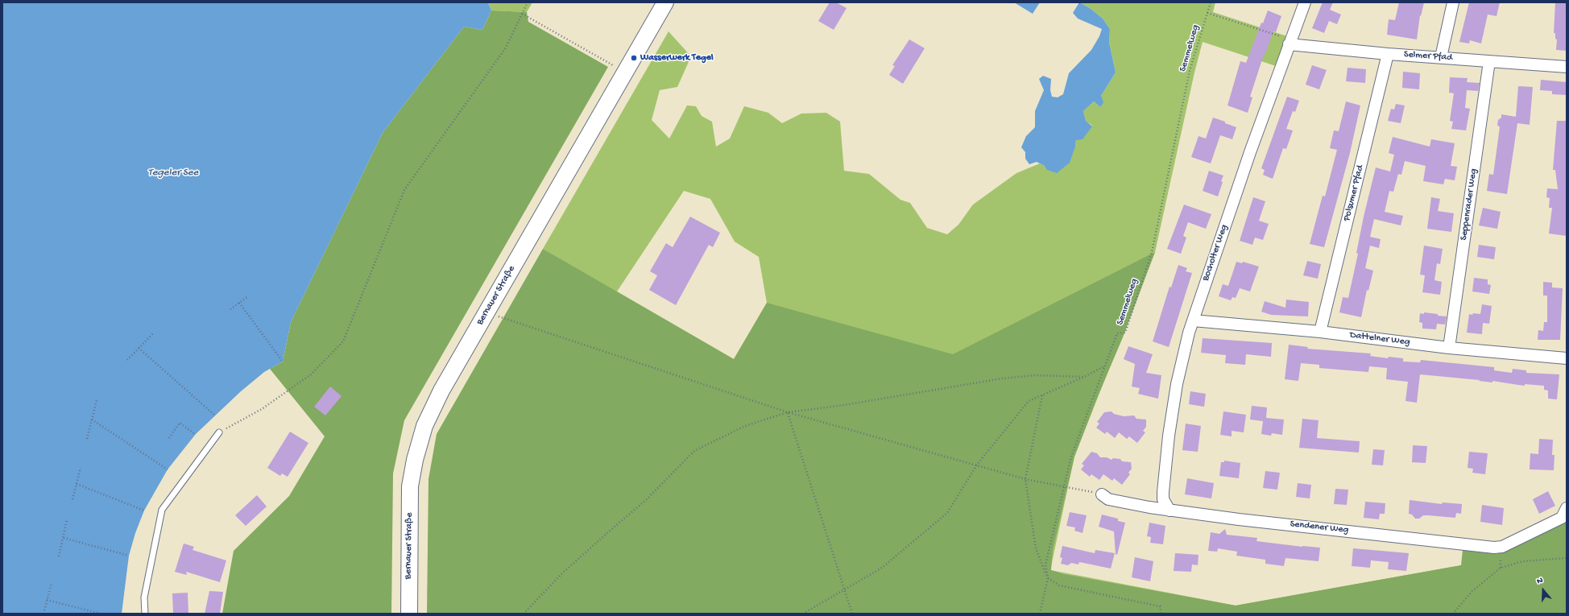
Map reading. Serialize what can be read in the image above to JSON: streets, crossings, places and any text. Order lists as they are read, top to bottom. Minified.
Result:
{"streets":{"main road":["Bernauer Straße"],"street":["Selmer Pfad","Polsumer Pfad","Seppenrader Weg","Bocholter Weg","Dattelner Weg","Sendener Weg"],"path":["Semmelweg"]},"crossings":[["Selmer Pfad","Polsumer Pfad"],["Selmer Pfad","Seppenrader Weg"],["Selmer Pfad","Bocholter Weg"],["Polsumer Pfad","Dattelner Weg"],["Seppenrader Weg","Dattelner Weg"],["Bocholter Weg","Dattelner Weg"],["Bocholter Weg","Sendener Weg"]],"water":["Tegeler See"],"places":["Wasserwerk Tegel"],"north":"top"}
